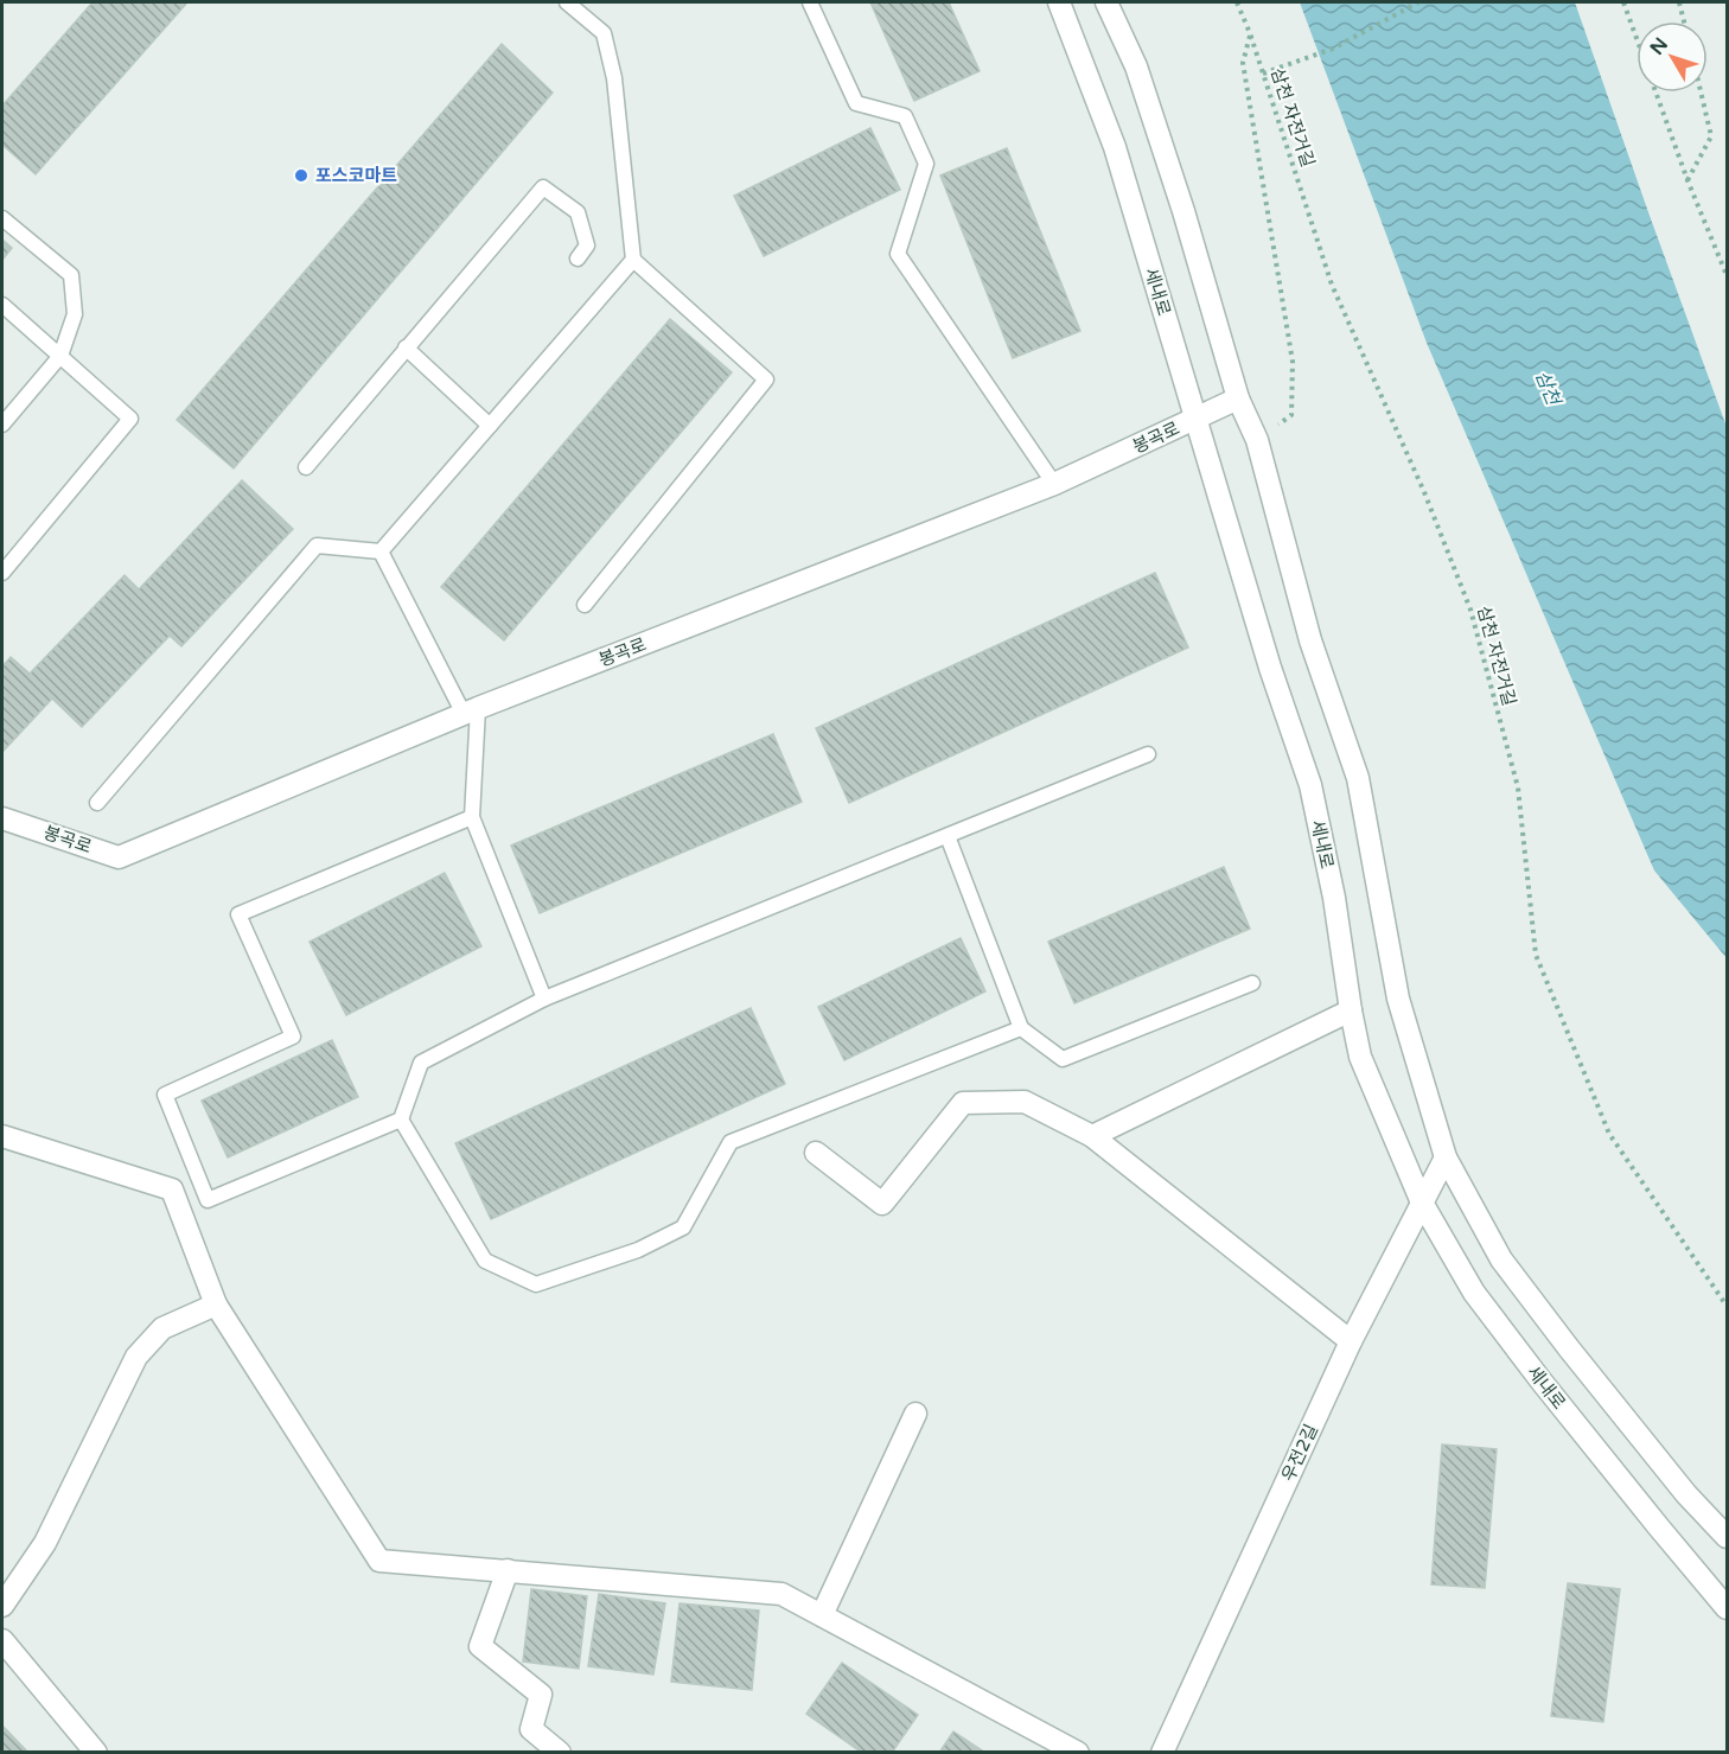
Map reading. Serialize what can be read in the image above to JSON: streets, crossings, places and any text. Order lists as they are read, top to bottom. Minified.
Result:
{"streets":{"street":["세내로","봉곡로","우전2길"],"path":["삼천 자전거길"]},"crossings":[["세내로","봉곡로"],["세내로","우전2길"]],"water":["삼천"],"places":["포스코마트"],"north":"top left"}
